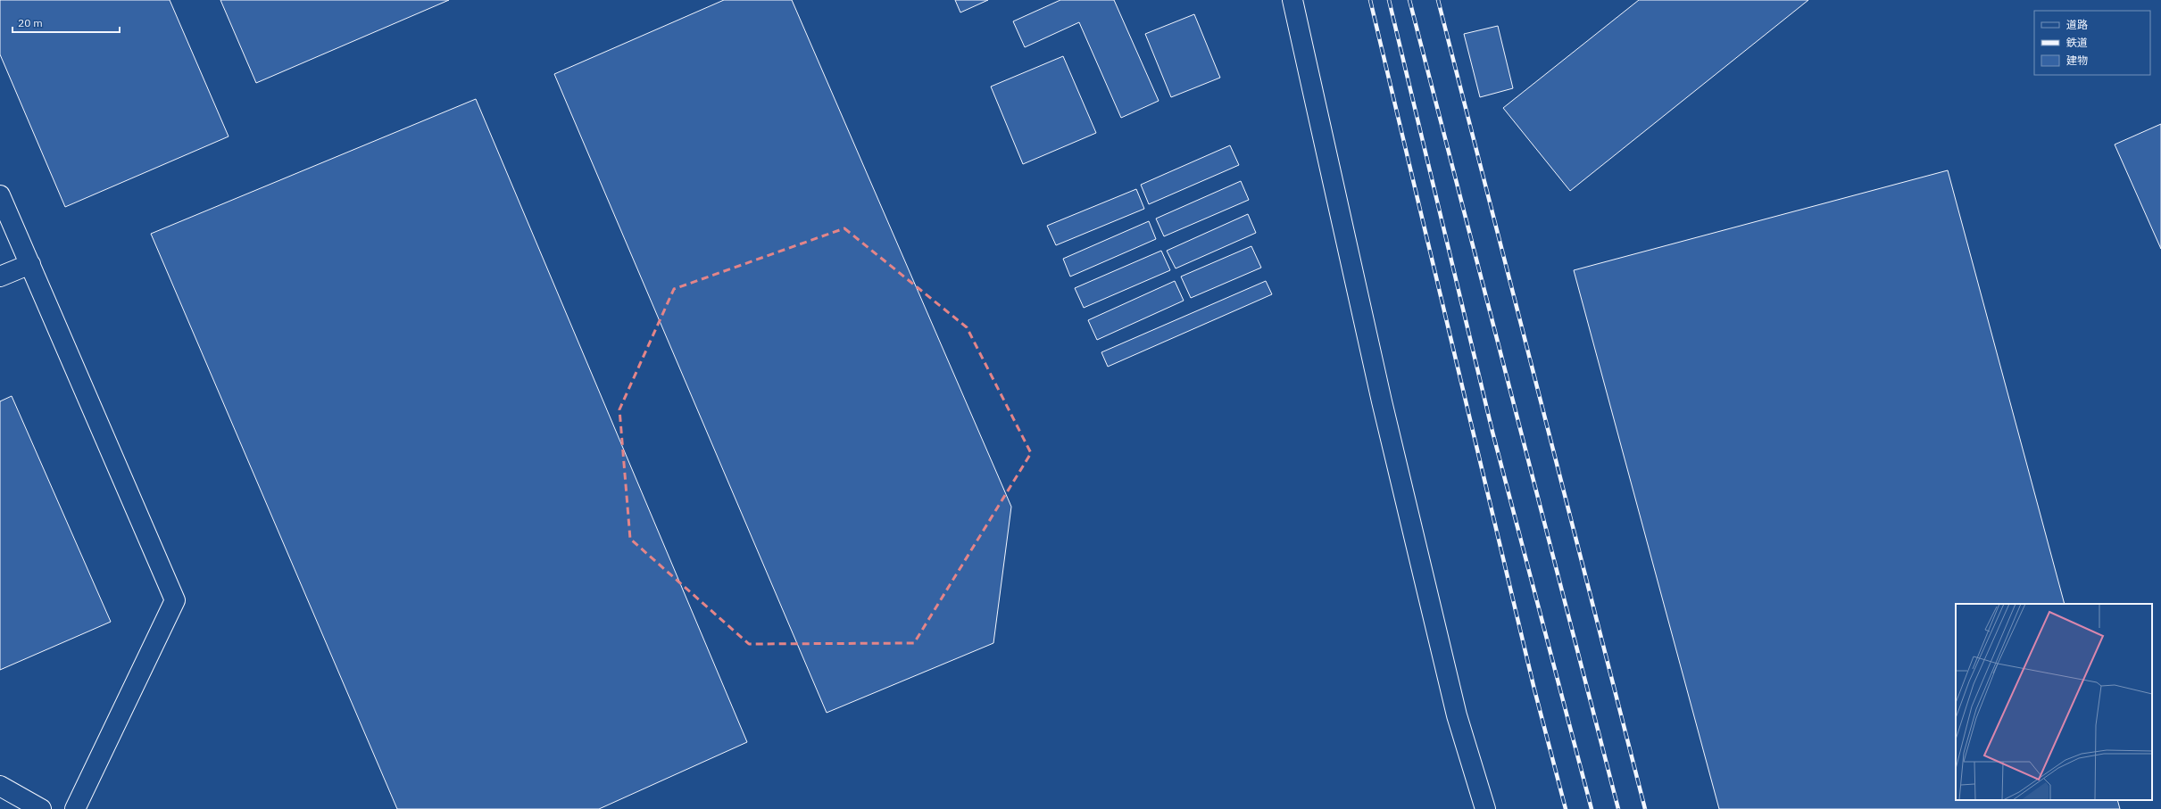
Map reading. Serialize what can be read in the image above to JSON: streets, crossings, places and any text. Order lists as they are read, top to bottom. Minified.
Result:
{"legend":["道路","鉄道","建物"],"scale_bar":"20 m"}
